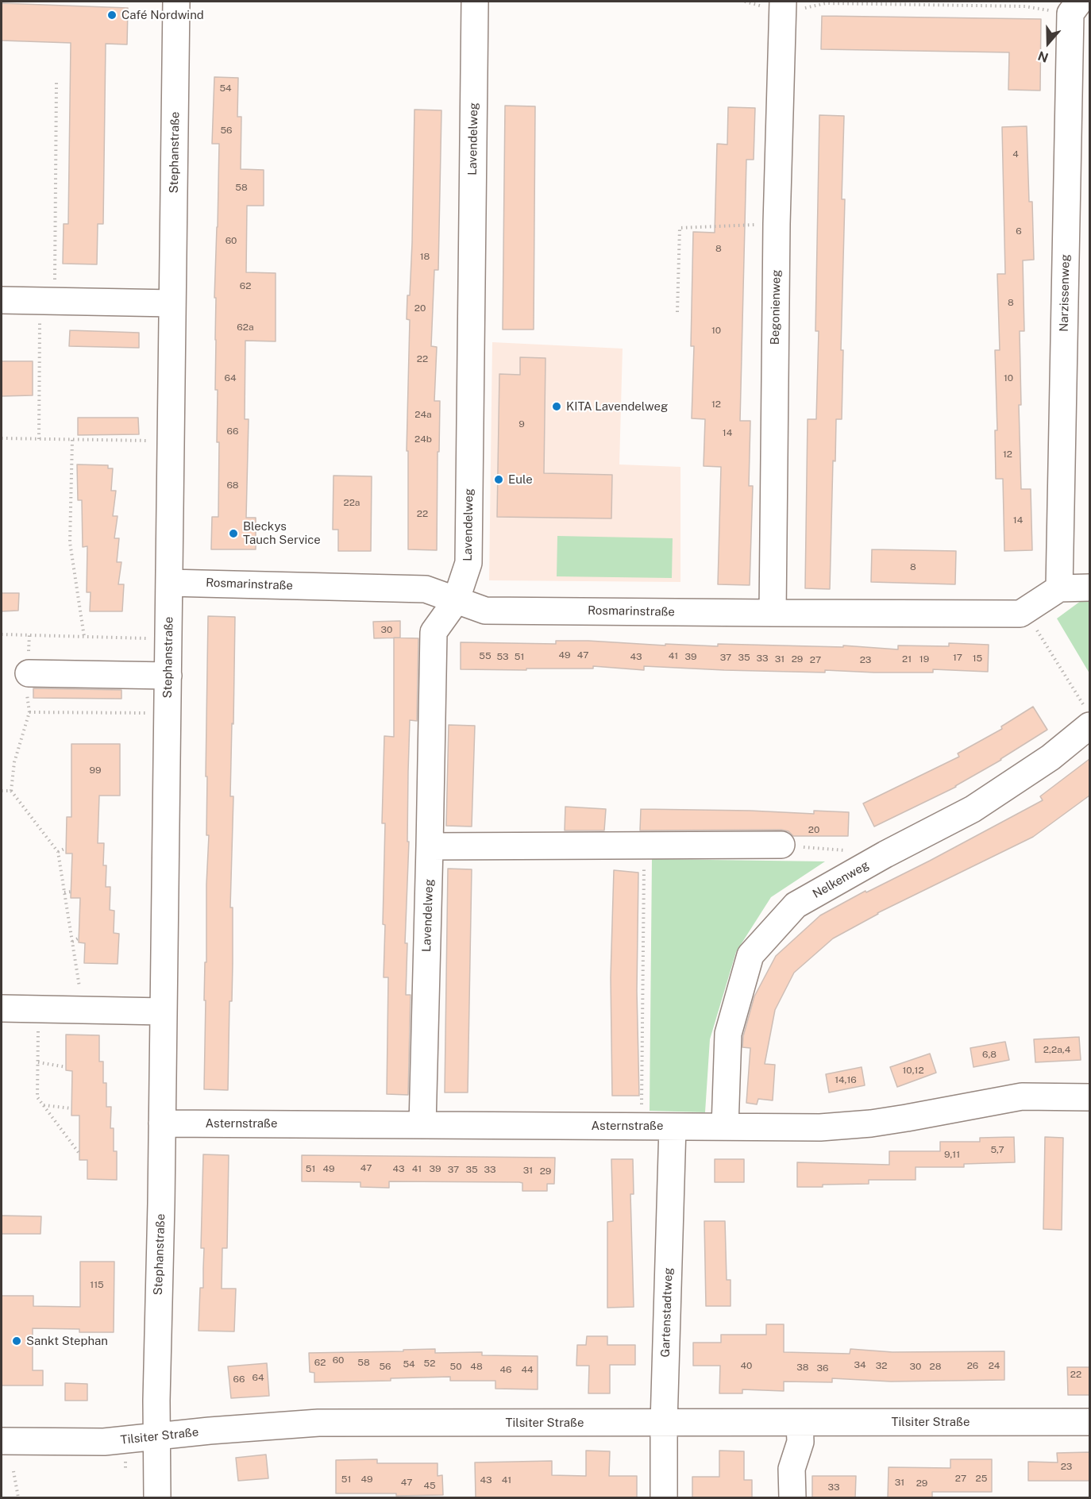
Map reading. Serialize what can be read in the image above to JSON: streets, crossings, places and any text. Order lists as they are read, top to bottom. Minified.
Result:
{"streets":{"street":["Lavendelweg","Stephanstraße","Narzissenweg","Begonienweg","Rosmarinstraße","Nelkenweg","Asternstraße","Gartenstadtweg","Tilsiter Straße"]},"crossings":[["Lavendelweg","Rosmarinstraße"],["Lavendelweg","Asternstraße"],["Stephanstraße","Rosmarinstraße"],["Stephanstraße","Asternstraße"],["Stephanstraße","Tilsiter Straße"],["Narzissenweg","Rosmarinstraße"],["Begonienweg","Rosmarinstraße"],["Nelkenweg","Asternstraße"],["Asternstraße","Gartenstadtweg"],["Gartenstadtweg","Tilsiter Straße"]],"places":["Café Nordwind","KITA Lavendelweg","Eule","Bleckys Tauch Service","Sankt Stephan"],"house_numbers":["54","56","4","58","6","60","8","18","62","8","20","62a","10","22","64","10","12","24a","9","66","14","24b","12","68","22a","22","14","8","30","49","47","55","41","53","51","43","39","37","35","17","33","15","31","29","21","19","27","23","99","20","2,2a,4","6,8","10,12","14,16","5,7","9,11","47","51","49","43","41","39","37","35","33","31","29","115","60","62","58","52","54","34","40","32","26","24","56","50","48","30","28","38","36","46","44","22","64","66","23","27","25","51","49","43","41","47","31","29","45","33"],"north":"bottom"}
